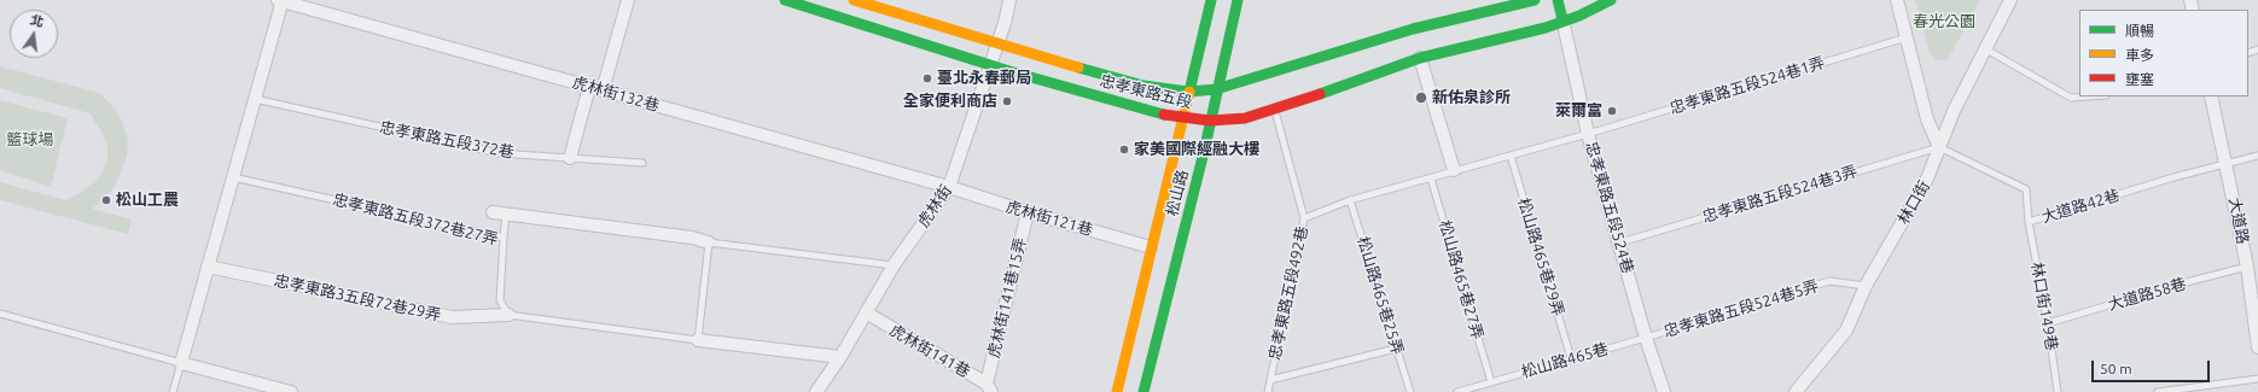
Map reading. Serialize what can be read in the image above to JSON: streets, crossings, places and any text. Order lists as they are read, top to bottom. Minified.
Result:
{"streets":{"main road":["忠孝東路五段","松山路"],"street":["虎林街132巷","林口街","虎林街","忠孝東路五段524巷","虎林街121巷","忠孝東路五段372巷27弄","大道路","忠孝東路3五段72巷29弄","虎林街141巷15弄","虎林街141巷"],"lane":["忠孝東路五段524巷1弄","忠孝東路五段372巷","忠孝東路五段524巷3弄","大道路42巷","松山路465巷29弄","松山路465巷27弄","忠孝東路五段492巷","大道路58巷","松山路465巷25弄","林口街149巷","忠孝東路五段524巷5弄","松山路465巷"]},"crossings":[["忠孝東路五段524巷1弄","忠孝東路五段524巷"],["忠孝東路五段524巷1弄","松山路465巷29弄"],["忠孝東路五段524巷1弄","松山路465巷27弄"],["忠孝東路五段524巷1弄","忠孝東路五段492巷"],["忠孝東路五段524巷1弄","松山路465巷25弄"],["忠孝東路五段","松山路"],["忠孝東路五段","虎林街"],["忠孝東路五段","忠孝東路五段524巷"],["忠孝東路五段","忠孝東路五段492巷"],["虎林街132巷","虎林街"],["虎林街132巷","虎林街121巷"],["松山路","虎林街121巷"],["忠孝東路五段524巷3弄","林口街"],["忠孝東路五段524巷3弄","大道路42巷"],["忠孝東路五段524巷3弄","忠孝東路五段524巷"],["林口街","大道路42巷"],["林口街","忠孝東路五段524巷5弄"],["虎林街","虎林街121巷"],["虎林街","忠孝東路五段372巷27弄"],["虎林街","虎林街141巷"],["大道路42巷","大道路"],["大道路42巷","林口街149巷"],["忠孝東路五段524巷","忠孝東路五段524巷5弄"],["忠孝東路五段524巷","松山路465巷"],["虎林街121巷","虎林街141巷15弄"],["忠孝東路五段372巷27弄","忠孝東路3五段72巷29弄"],["大道路","大道路58巷"],["松山路465巷29弄","松山路465巷"],["松山路465巷27弄","松山路465巷"],["大道路58巷","林口街149巷"],["虎林街141巷15弄","虎林街141巷"],["忠孝東路五段524巷5弄","松山路465巷"]],"parks":["春光公園","籃球場"],"places":["臺北永春郵局","新佑泉診所","全家便利商店","萊爾富","家美國際經融大樓","松山工農"],"legend":["順暢","車多","壅塞"],"scale_bar":"50 m","north":"top"}
